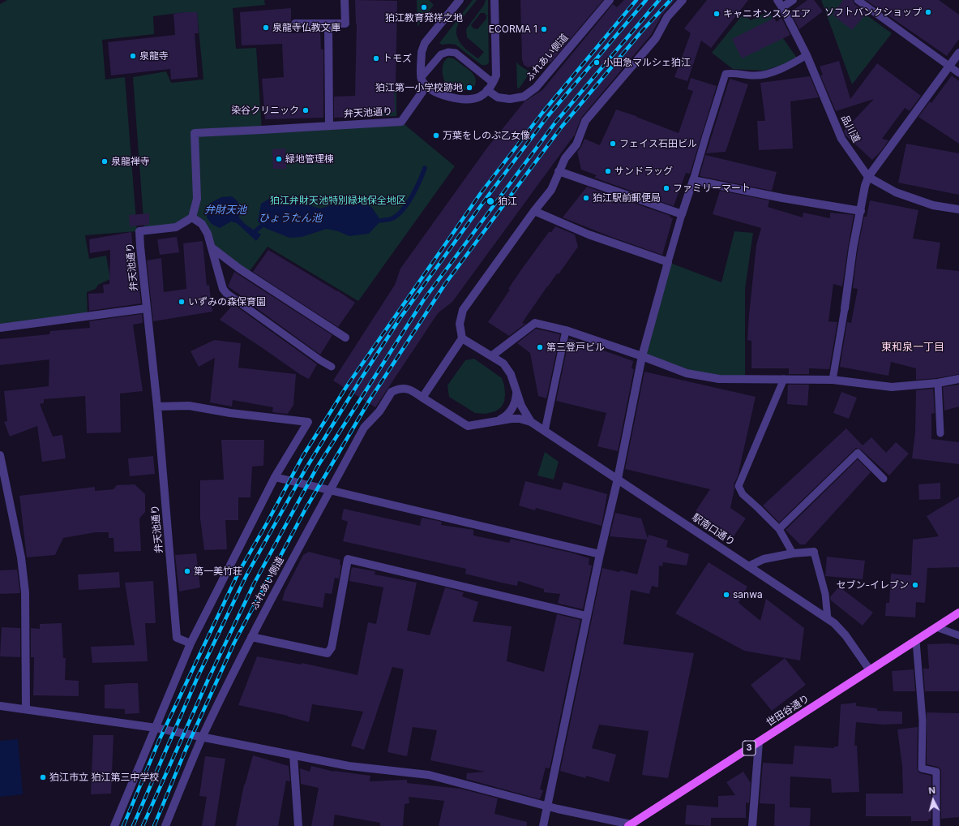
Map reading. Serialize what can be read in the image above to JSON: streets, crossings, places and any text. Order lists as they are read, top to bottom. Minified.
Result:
{"streets":{"main road":["世田谷通り","3"],"street":["ふれあい側道","弁天池通り","品川道","駅南口通り"]},"crossings":[["駅南口通り","世田谷通り"]],"districts":["東和泉一丁目"],"water":["弁財天池","ひょうたん池"],"parks":["狛江弁財天池特別緑地保全地区"],"places":["狛江教育発祥之地","ソフトバンクショップ","キャニオンスクエア","泉龍寺仏教文庫","ECORMA 1","泉龍寺","トモズ","小田急マルシェ狛江","狛江第一小学校跡地","染谷クリニック","万葉をしのぶ乙女像","フェイス石田ビル","緑地管理棟","泉龍禅寺","サンドラッグ","ファミリーマート","狛江駅前郵便局","狛江","いずみの森保育園","第三登戸ビル","第一美竹荘","セブン-イレブン","sanwa","狛江市立 狛江第三中学校"],"north":"top"}
